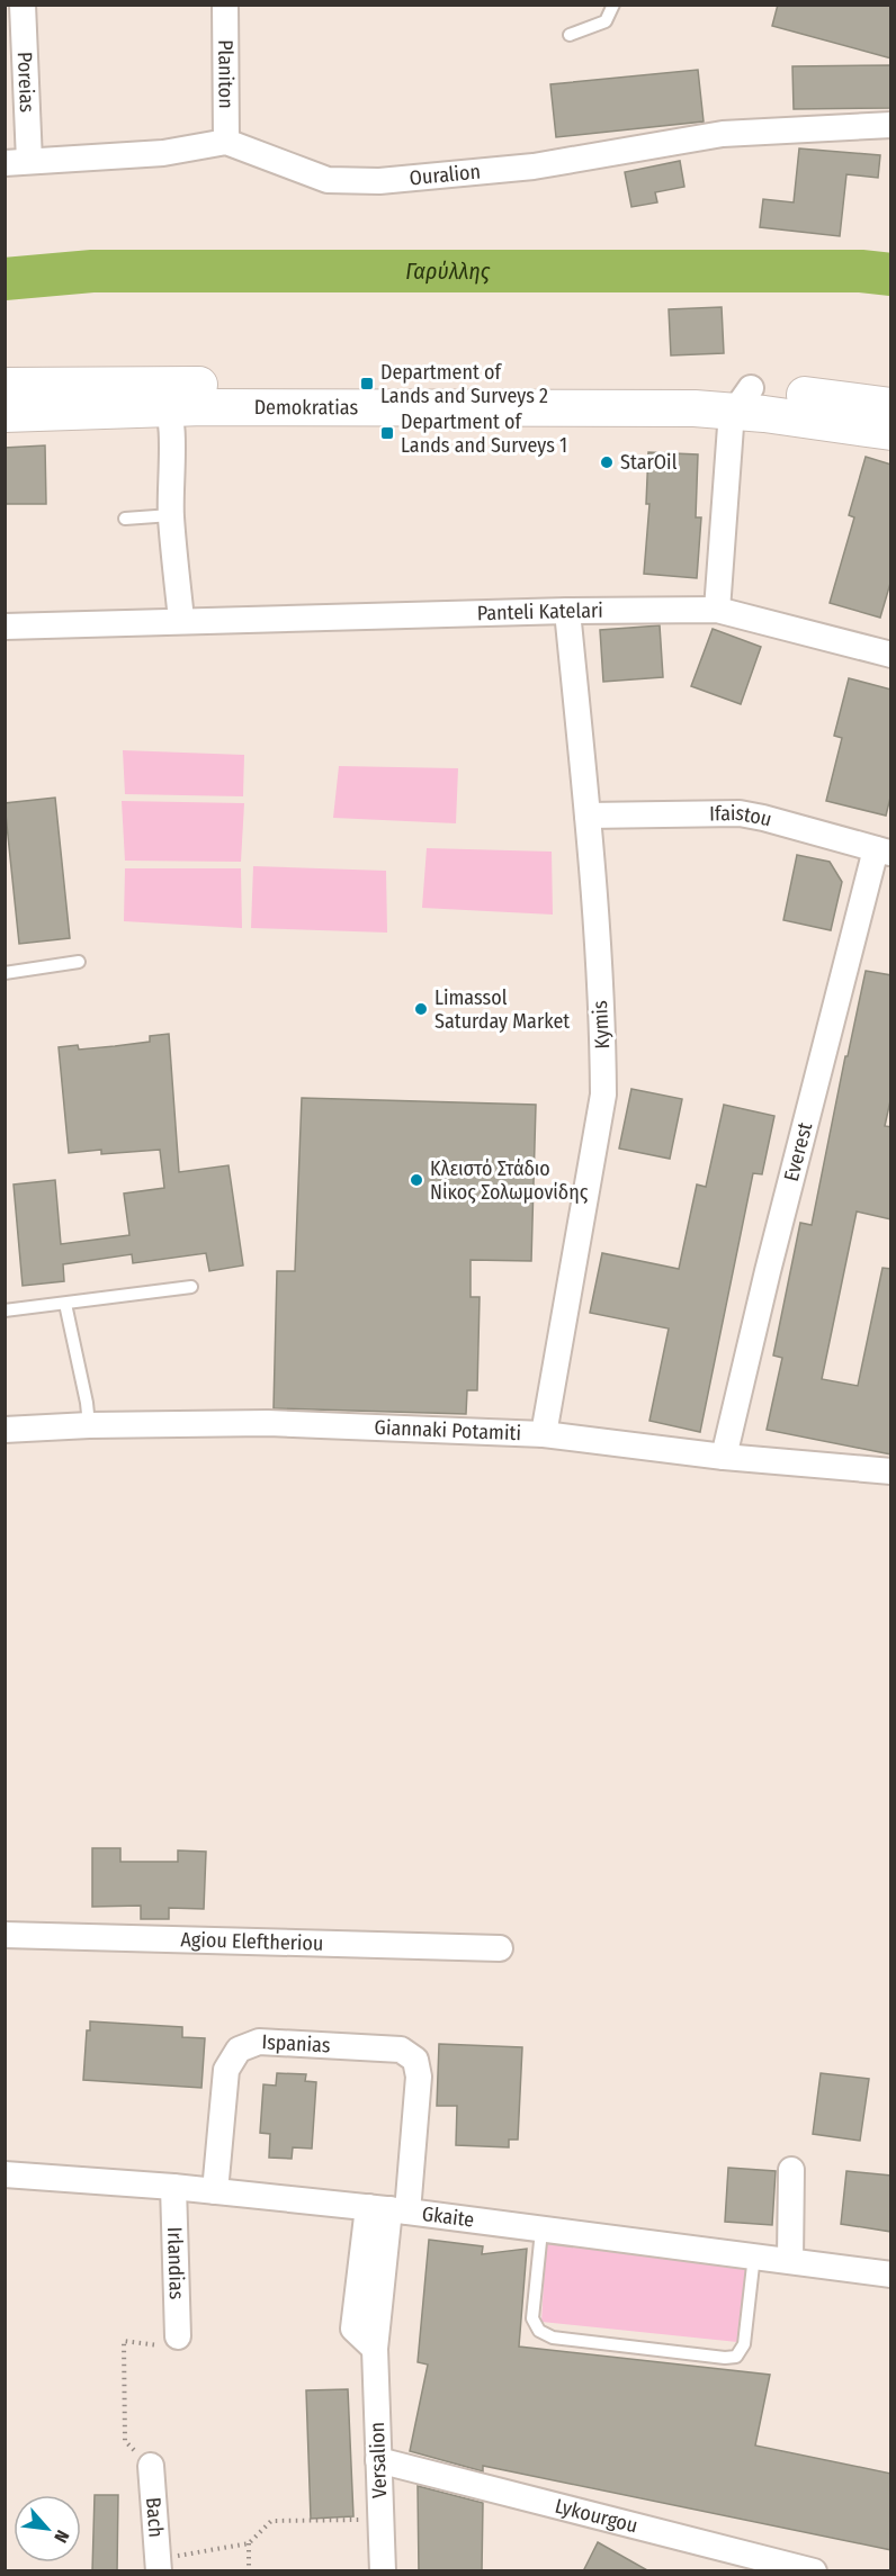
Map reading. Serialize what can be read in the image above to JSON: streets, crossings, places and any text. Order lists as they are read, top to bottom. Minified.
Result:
{"streets":{"street":["Planiton","Poreias","Ouralion","Demokratias","Panteli Katelari","Ifaistou","Kymis","Everest","Giannaki Potamiti","Agiou Eleftheriou","Ispanias","Gkaite","Irlandias","Versalion","Lykourgou","Bach"]},"crossings":[["Planiton","Ouralion"],["Panteli Katelari","Kymis"],["Ifaistou","Kymis"],["Ifaistou","Everest"],["Kymis","Giannaki Potamiti"],["Everest","Giannaki Potamiti"],["Ispanias","Gkaite"],["Ispanias","Versalion"],["Gkaite","Irlandias"],["Gkaite","Versalion"],["Versalion","Lykourgou"]],"water":["Γαρύλλης"],"places":{"transit":["Department of Lands and Surveys 2","Department of Lands and Surveys 1"],"other":["StarOil","Limassol Saturday Market","Κλειστό Στάδιο Νίκος Σολωμονίδης"]},"north":"bottom right"}
